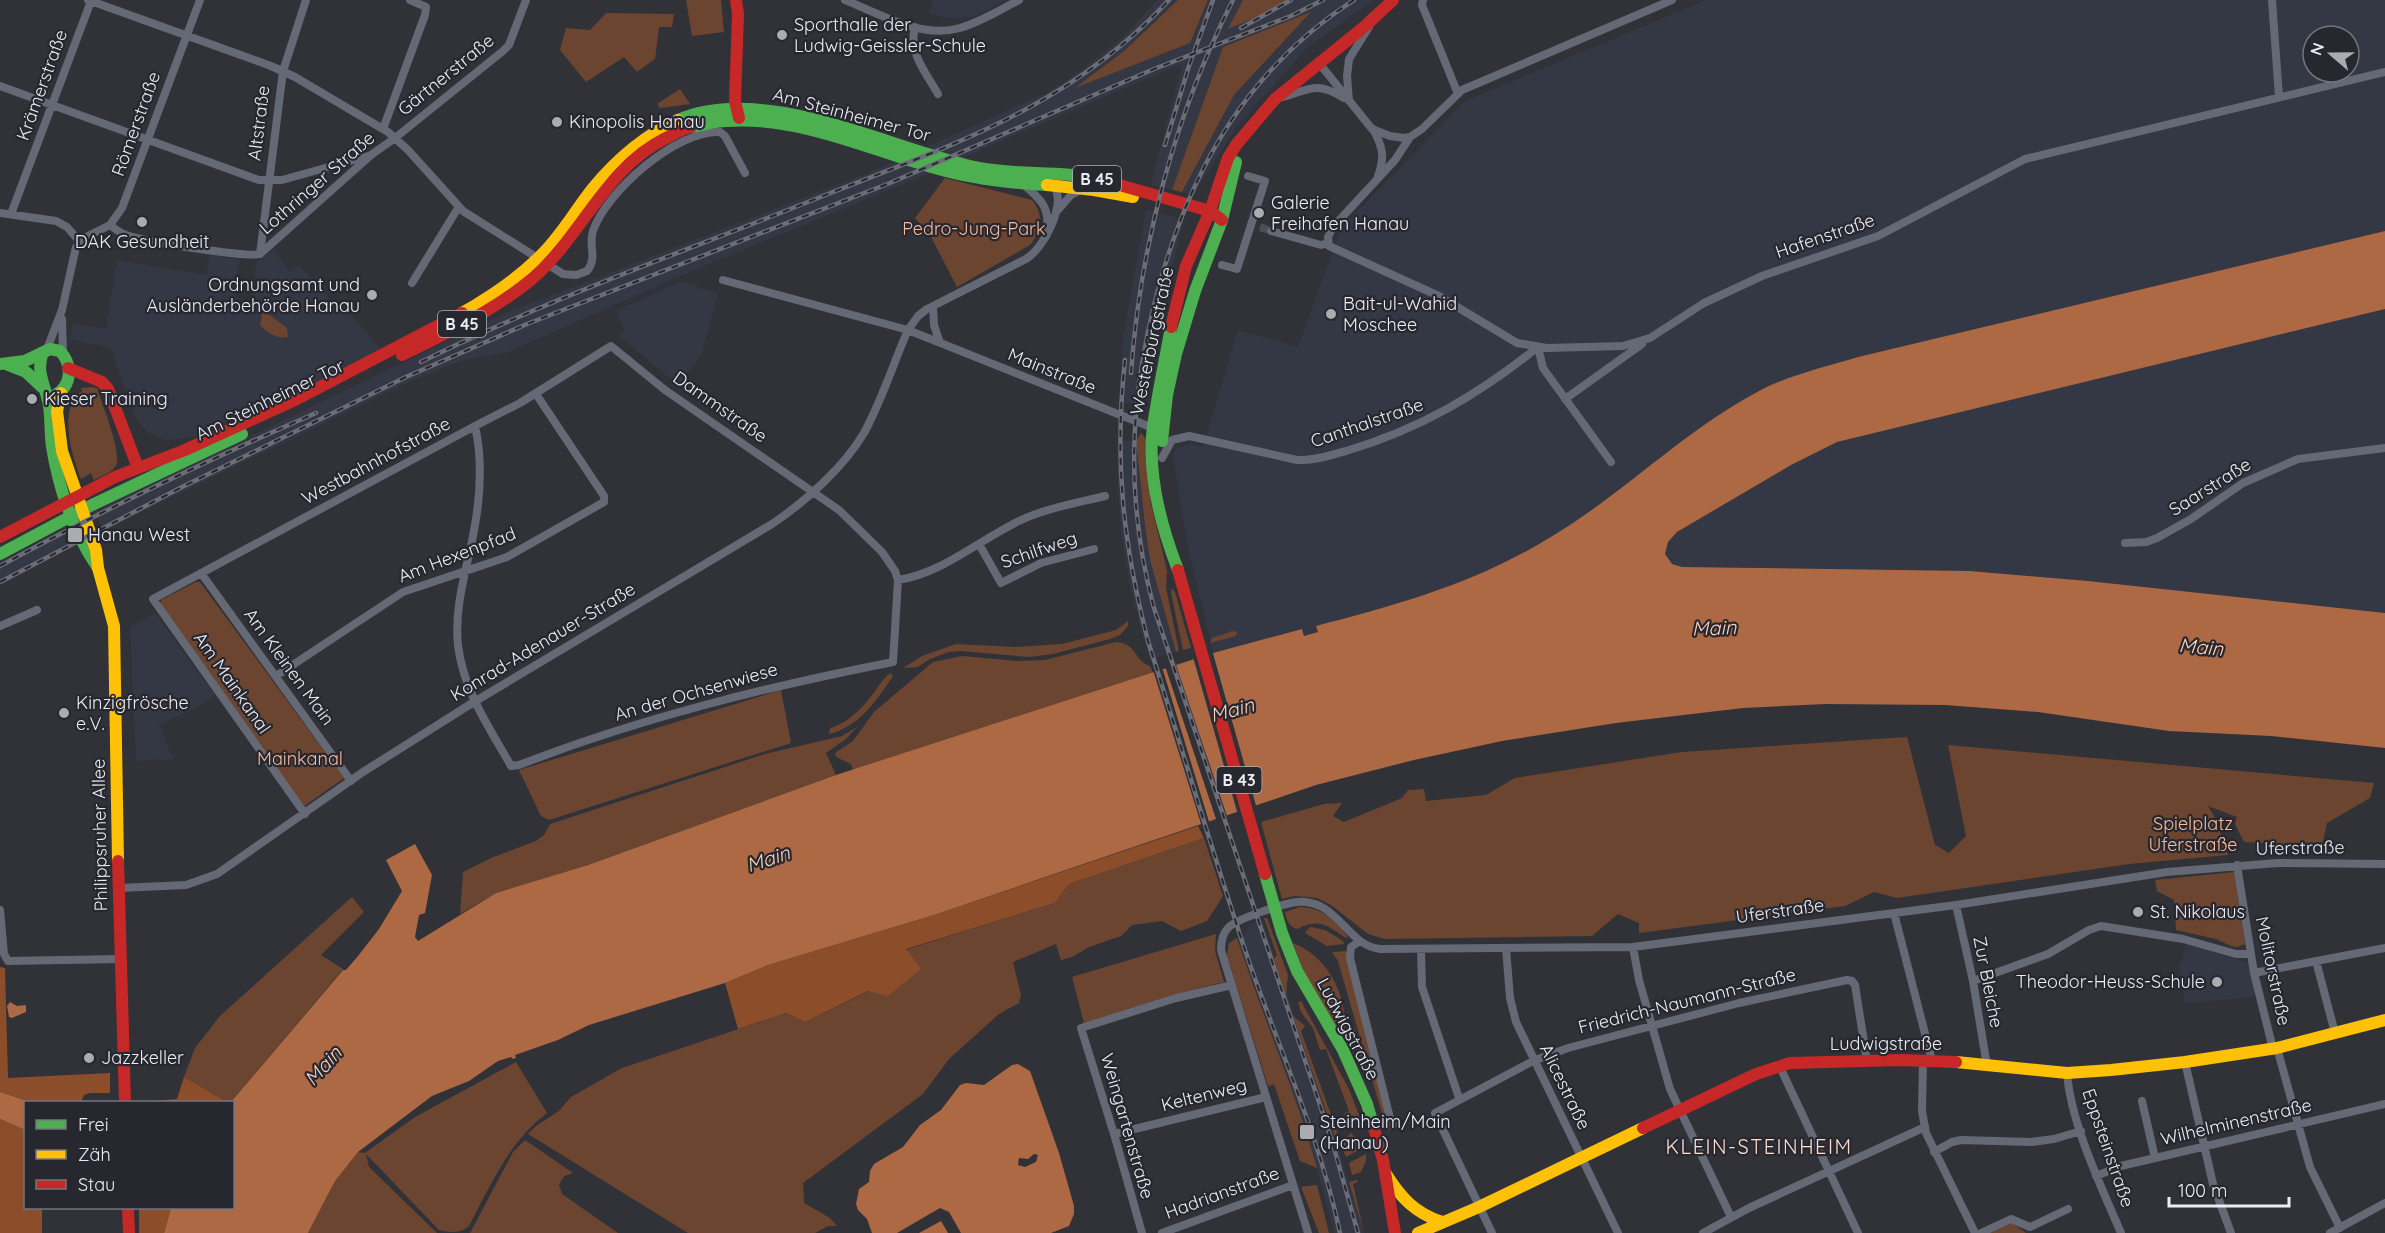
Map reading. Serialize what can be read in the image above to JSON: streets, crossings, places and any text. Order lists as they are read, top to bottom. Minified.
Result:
{"streets":{"main road":["Am Steinheimer Tor","B 45","Westerburgstraße","B 43","Philippsruher Allee","Ludwigstraße"],"street":["Gärtnerstraße","Krämerstraße","Altstraße","Römerstraße","Lothringer Straße","Hafenstraße","Mainstraße","Dammstraße","Canthalstraße","Westbahnhofstraße","Saarstraße","Schilfweg","Am Hexenpfad","Konrad-Adenauer-Straße","Am Kleinen Main","Am Mainkanal","An der Ochsenwiese","Uferstraße","Molitorstraße","Zur Bleiche","Friedrich-Naumann-Straße","Alicestraße","Keltenweg","Wilhelminenstraße","Weingartenstraße","Eppsteinstraße","Hadrianstraße"]},"crossings":[["Gärtnerstraße","Lothringer Straße"],["Am Steinheimer Tor","B 45"],["Am Steinheimer Tor","Westerburgstraße"],["Altstraße","Lothringer Straße"],["B 45","Westerburgstraße"],["Hafenstraße","Canthalstraße"],["Westerburgstraße","Mainstraße"],["Westerburgstraße","Canthalstraße"],["Westerburgstraße","Ludwigstraße"],["Mainstraße","Konrad-Adenauer-Straße"],["Dammstraße","Westbahnhofstraße"],["Dammstraße","Schilfweg"],["Dammstraße","Konrad-Adenauer-Straße"],["Dammstraße","An der Ochsenwiese"],["Westbahnhofstraße","Am Hexenpfad"],["Westbahnhofstraße","Am Kleinen Main"],["Westbahnhofstraße","Am Mainkanal"],["Schilfweg","An der Ochsenwiese"],["Am Hexenpfad","Am Kleinen Main"],["Konrad-Adenauer-Straße","Am Kleinen Main"],["Konrad-Adenauer-Straße","Am Mainkanal"],["Konrad-Adenauer-Straße","An der Ochsenwiese"],["Konrad-Adenauer-Straße","Philippsruher Allee"],["Uferstraße","Molitorstraße"],["Uferstraße","Zur Bleiche"],["Uferstraße","Alicestraße"],["Uferstraße","Weingartenstraße"],["Molitorstraße","Ludwigstraße"],["Molitorstraße","Wilhelminenstraße"],["Zur Bleiche","Ludwigstraße"],["Friedrich-Naumann-Straße","Ludwigstraße"],["Friedrich-Naumann-Straße","Alicestraße"],["Ludwigstraße","Alicestraße"],["Ludwigstraße","Eppsteinstraße"],["Keltenweg","Weingartenstraße"],["Wilhelminenstraße","Eppsteinstraße"]],"districts":["KLEIN-STEINHEIM"],"water":["Main"],"parks":["Pedro-Jung-Park","Mainkanal","Spielplatz Uferstraße"],"places":{"other":["Sporthalle der Ludwig-Geissler-Schule","Kinopolis Hanau","Galerie Freihafen Hanau","DAK Gesundheit","Ordnungsamt und Ausländerbehörde Hanau","Bait-ul-Wahid Moschee","Kieser Training","Kinzigfrösche e.V.","St. Nikolaus","Theodor-Heuss-Schule","Jazzkeller"],"transit":["Hanau West","Steinheim/Main (Hanau)"]},"legend":["Frei","Zäh","Stau"],"scale_bar":"100 m","north":"left"}
